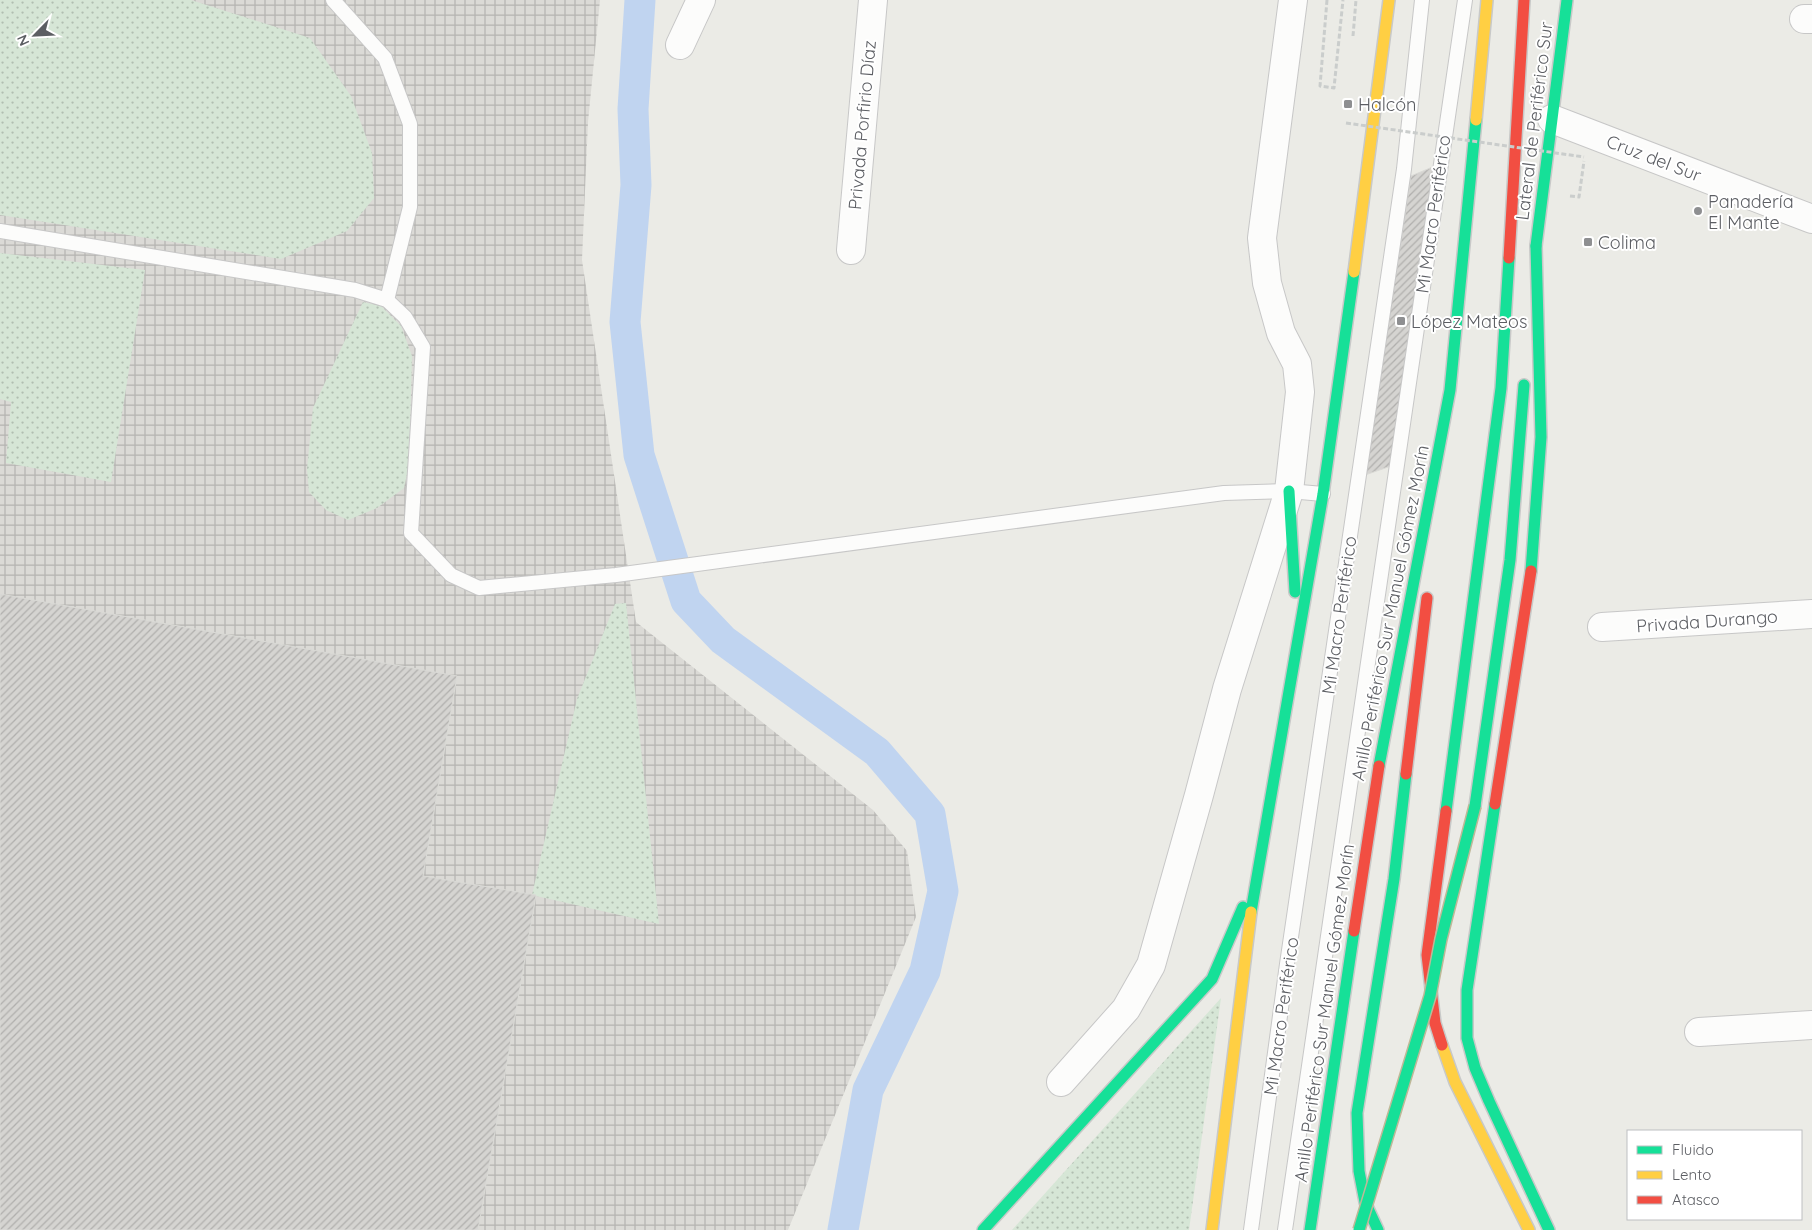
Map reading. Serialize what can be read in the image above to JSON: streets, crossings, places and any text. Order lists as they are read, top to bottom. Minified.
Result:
{"streets":{"main road":["Lateral de Periférico Sur","Anillo Periférico Sur Manuel Gómez Morín"],"street":["Privada Porfirio Díaz","Cruz del Sur","Privada Durango"],"lane":["Mi Macro Periférico"]},"crossings":[["Lateral de Periférico Sur","Cruz del Sur"]],"places":{"transit":["Halcón","Colima","López Mateos"],"other":["Panadería El Mante"]},"legend":["Fluido","Lento","Atasco"],"north":"bottom left"}
